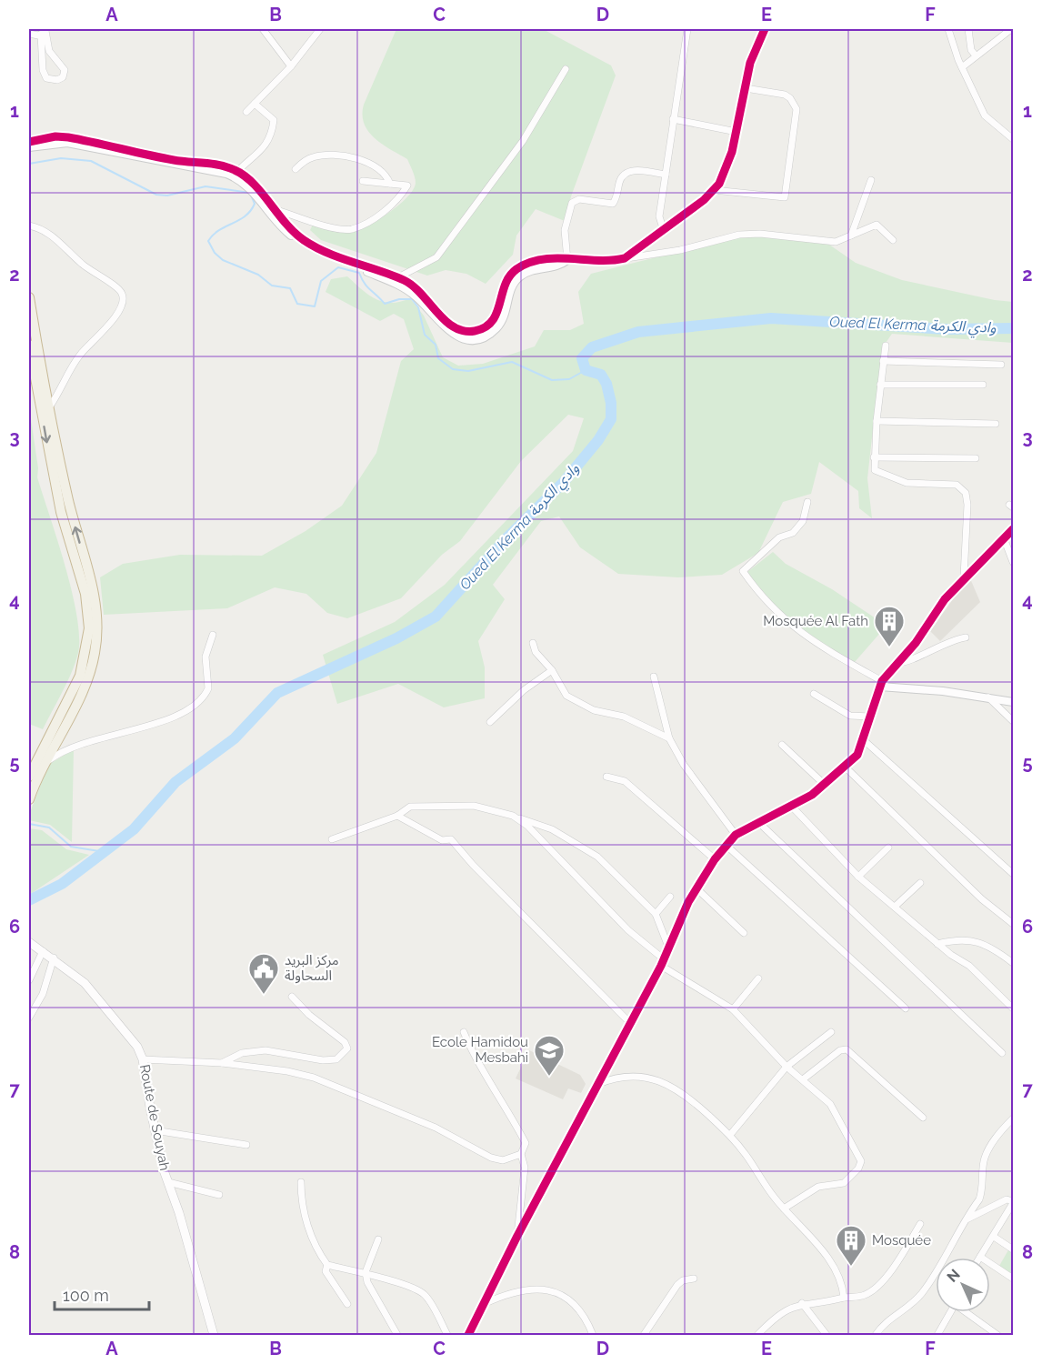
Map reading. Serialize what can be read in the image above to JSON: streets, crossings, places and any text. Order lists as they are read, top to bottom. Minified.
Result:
{"streets":{"main road":["Route de Souyah"]},"water":["Oued El Kerma وادي الكرمة"],"places":{"building":["Mosquée Al Fath","Mosquée"],"public building":["مركز البريد السحاولة"],"school or university":["Ecole Hamidou Mesbahi"]},"scale_bar":"100 m","north":"top left","grid":{"columns":["A","B","C","D","E","F"],"rows":["1","2","3","4","5","6","7","8"]}}
